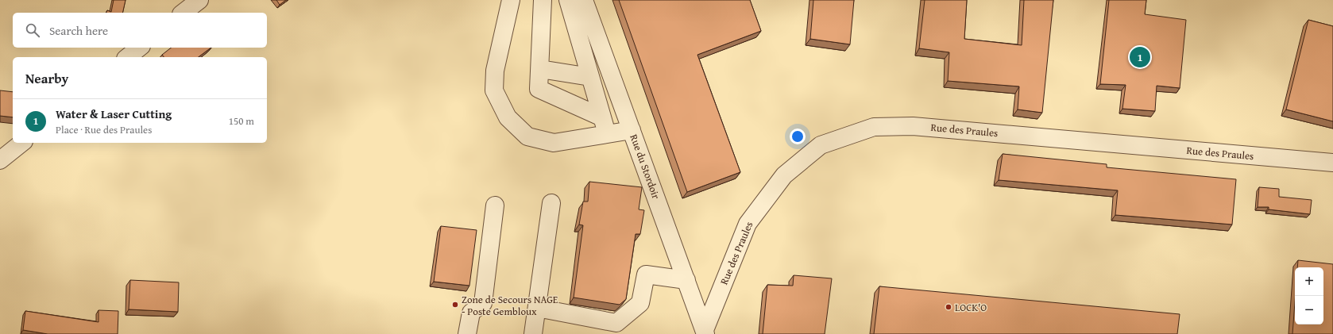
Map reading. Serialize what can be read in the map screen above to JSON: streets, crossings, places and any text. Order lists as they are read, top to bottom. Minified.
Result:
{"streets":{"street":["Rue des Praules","Rue du Stordoir"]},"crossings":[["Rue des Praules","Rue du Stordoir"]],"places":["Zone de Secours NAGE - Poste Gembloux","LOCK'O"],"page":{"search":"Search here","pins":"1","heading":"Nearby","list":[{"mark":"1","name":"Water & Laser Cutting","note":"Place · Rue des Praules","value":"150 m"}],"map_buttons":["+","−"]}}
